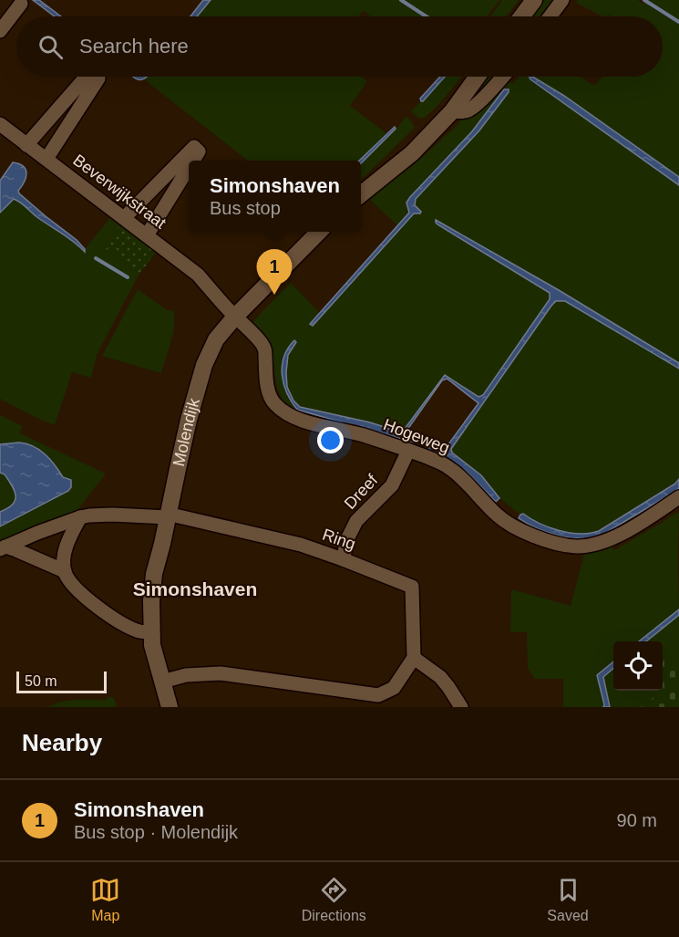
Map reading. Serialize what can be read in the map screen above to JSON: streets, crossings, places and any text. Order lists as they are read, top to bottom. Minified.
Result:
{"streets":{"main road":["Molendijk"],"street":["Beverwijkstraat","Hogeweg","Dreef","Ring"]},"crossings":[["Beverwijkstraat","Molendijk"],["Beverwijkstraat","Hogeweg"],["Molendijk","Hogeweg"],["Molendijk","Ring"],["Hogeweg","Dreef"],["Dreef","Ring"]],"districts":["Simonshaven"],"scale_bar":"50 m","page":{"search":"Search here","popup":["Simonshaven","Bus stop"],"pins":"1","scale":"50 m","heading":"Nearby","list":[{"mark":"1","name":"Simonshaven","note":"Bus stop · Molendijk","value":"90 m"}],"nav":["Map","Directions","Saved"]}}
